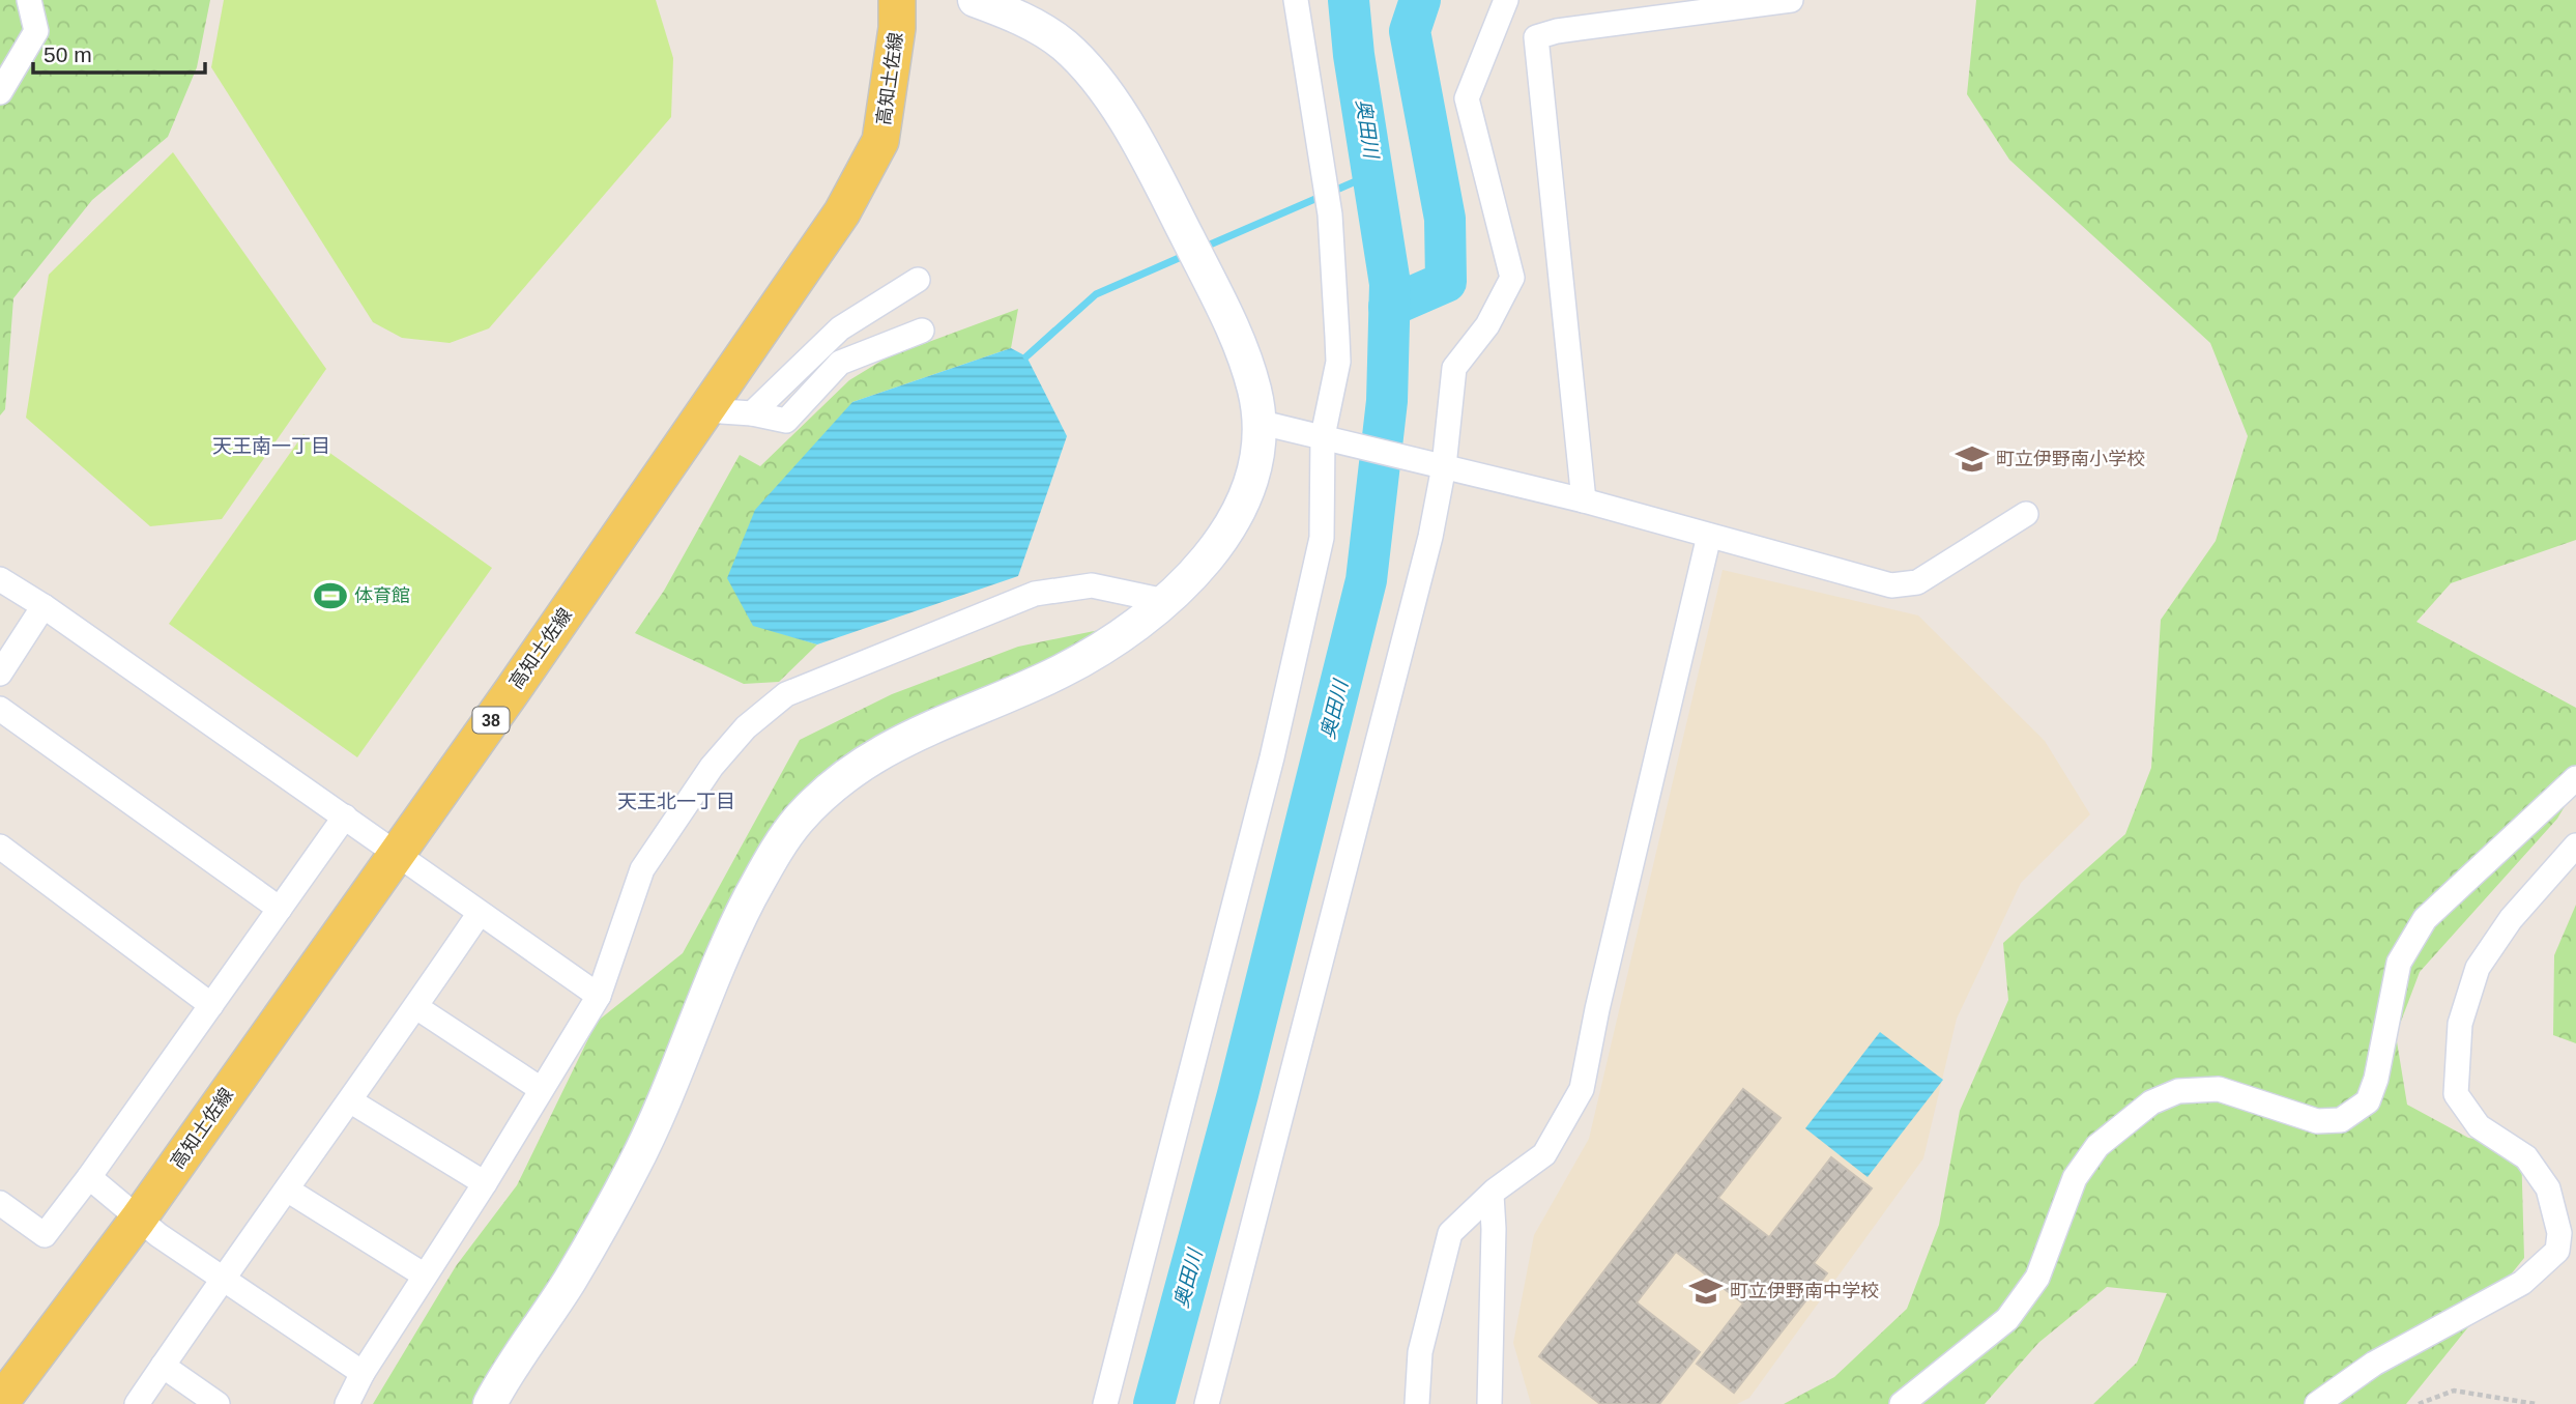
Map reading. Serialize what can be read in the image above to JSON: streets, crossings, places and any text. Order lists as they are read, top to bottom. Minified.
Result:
{"streets":{"main road":["高知土佐線","38"]},"districts":["天王南一丁目","天王北一丁目"],"water":["奥田川"],"places":{"school or university":["町立伊野南小学校","町立伊野南中学校"],"sports":["体育館"]},"scale_bar":"50 m"}
